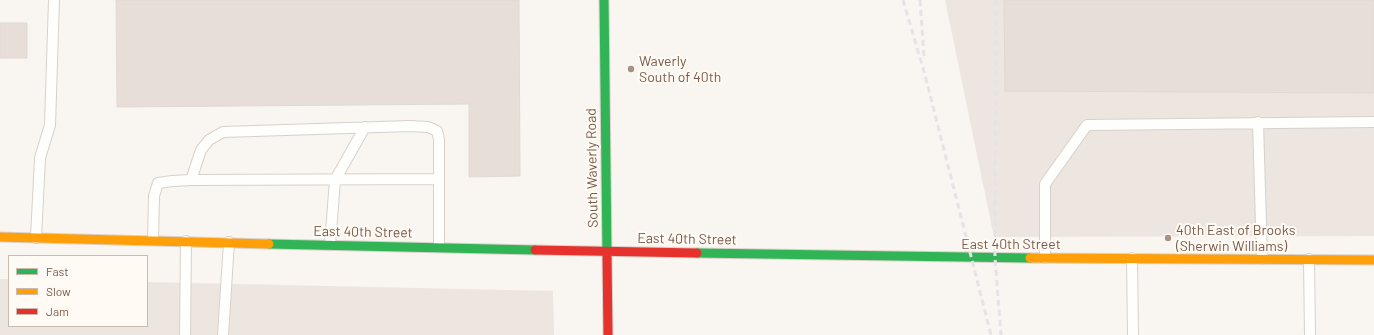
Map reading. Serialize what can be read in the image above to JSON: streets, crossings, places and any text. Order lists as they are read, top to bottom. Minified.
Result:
{"streets":{"street":["South Waverly Road","East 40th Street"]},"crossings":[["South Waverly Road","East 40th Street"]],"places":["Waverly South of 40th","40th East of Brooks (Sherwin Williams)"],"legend":["Fast","Slow","Jam"]}
